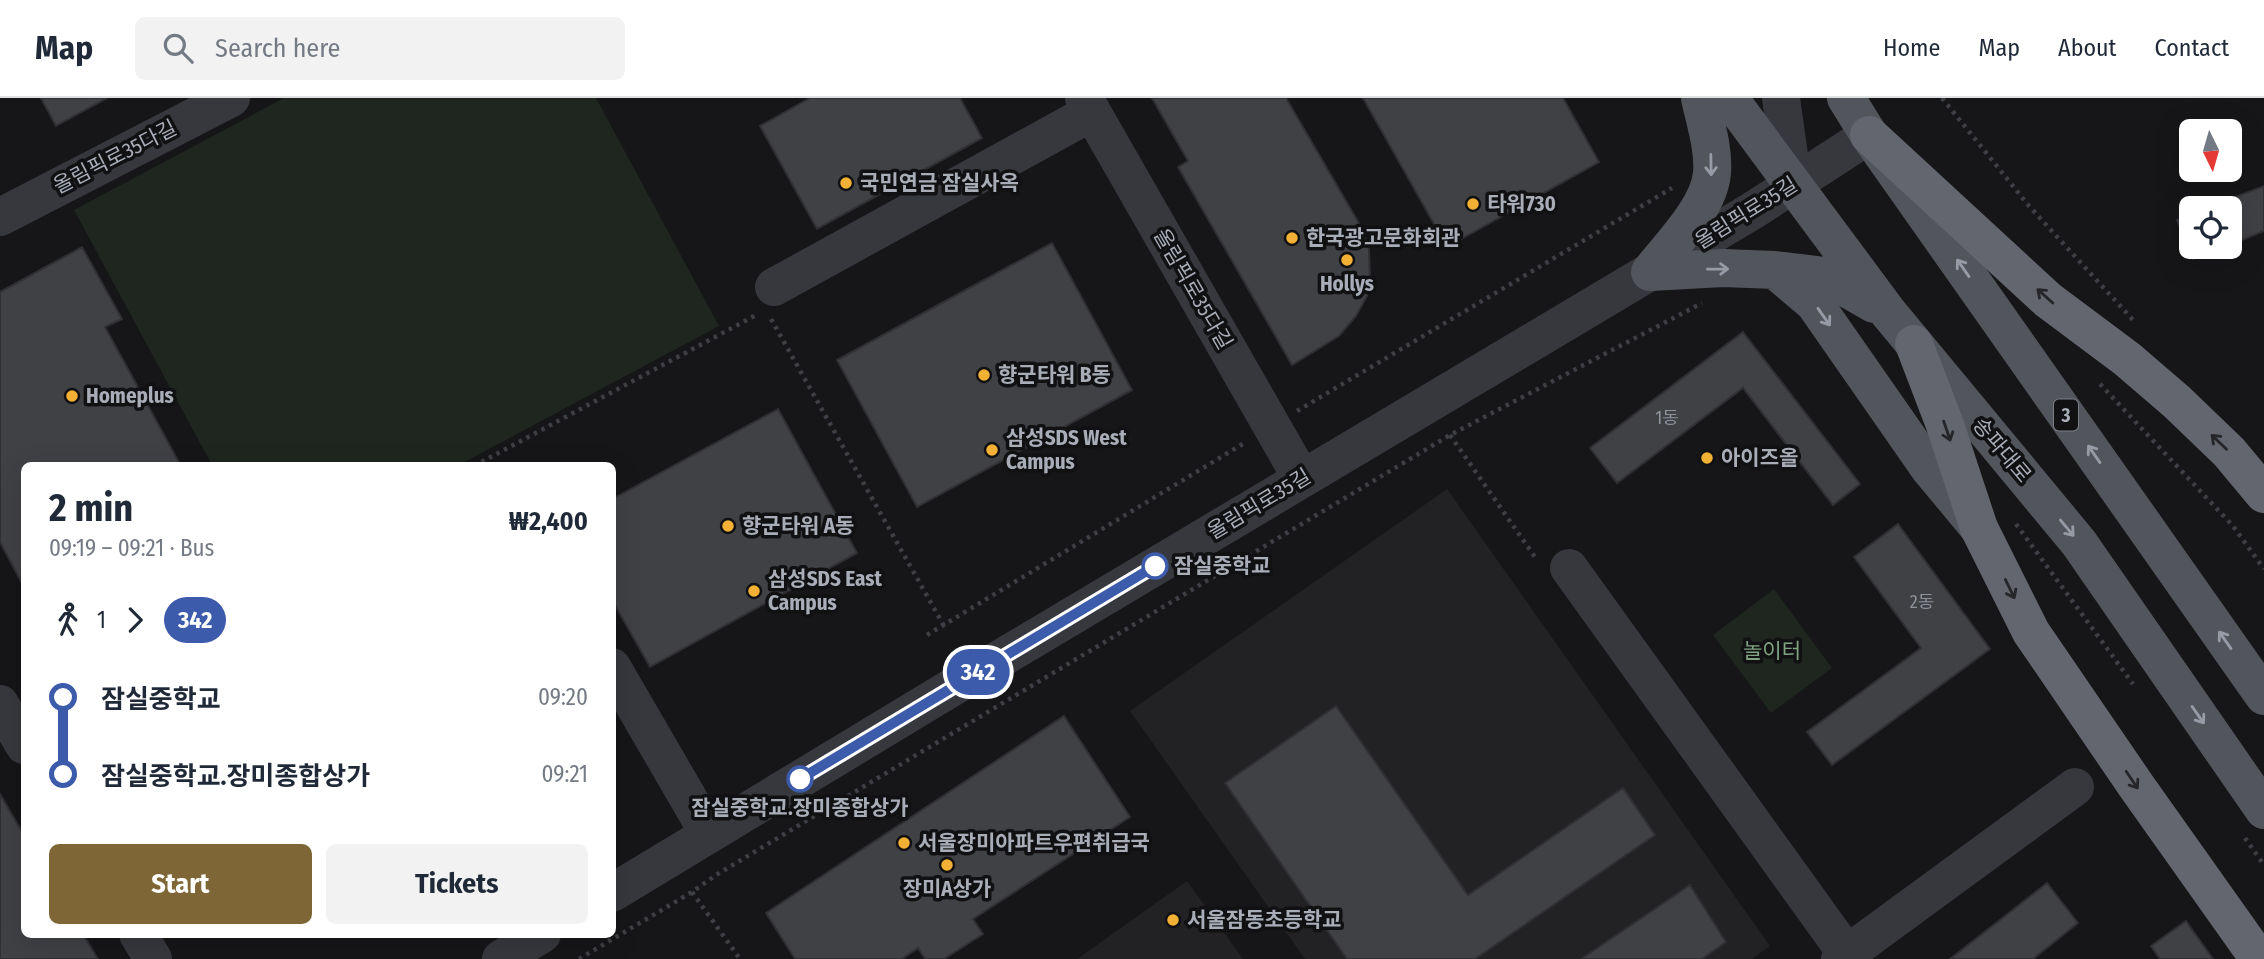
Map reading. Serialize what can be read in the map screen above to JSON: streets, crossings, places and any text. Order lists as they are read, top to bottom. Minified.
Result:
{"streets":{"main road":["3","송파대로"],"street":["올림픽로35다길","올림픽로35길"]},"crossings":[["올림픽로35다길","올림픽로35길"],["올림픽로35길","3"],["올림픽로35길","송파대로"]],"parks":["놀이터"],"places":["국민연금 잠실사옥","타워730","한국광고문화회관","Hollys","향군타워 B동","Homeplus","삼성SDS West Campus","아이즈올","향군타워 A동","잠실중학교","삼성SDS East Campus","잠실중학교.장미종합상가","서울장미아파트우편취급국","장미A상가","서울잠동초등학교"],"lines":["bus line 342"],"house_numbers":["1동","2동"],"north":"bottom","page":{"header":"Map","search":"Search here","nav":["Home","Map","About","Contact"],"on_map":"342","heading":["2 min","09:19 – 09:21 · Bus","₩2,400"],"legs":["1","342"],"list":[{"name":"잠실중학교","value":"09:20"},{"name":"잠실중학교.장미종합상가","value":"09:21"}],"buttons":["Start","Tickets"]}}
